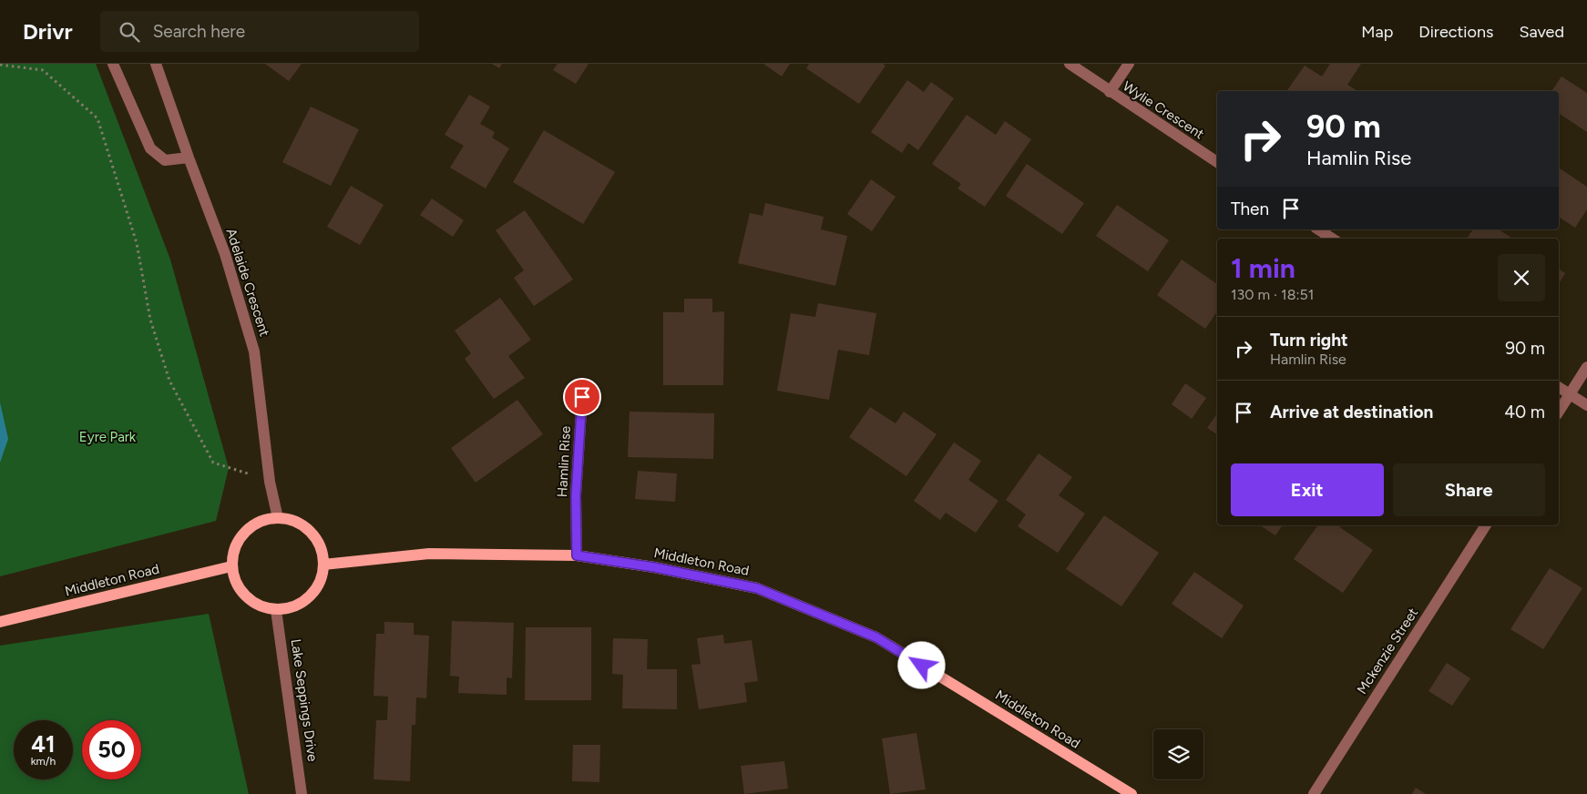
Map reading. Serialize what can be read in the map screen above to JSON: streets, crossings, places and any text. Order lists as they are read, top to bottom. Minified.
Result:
{"streets":{"main road":["Middleton Road"],"street":["Wylie Crescent","Adelaide Crescent","Hamlin Rise","Mckenzie Street","Lake Seppings Drive"]},"crossings":[["Adelaide Crescent","Middleton Road"],["Adelaide Crescent","Lake Seppings Drive"],["Hamlin Rise","Middleton Road"],["Middleton Road","Lake Seppings Drive"]],"parks":["Eyre Park"],"page":{"header":"Drivr","search":"Search here","nav":["Map","Directions","Saved"],"turn":["90 m","Hamlin Rise"],"then":"Then","heading":["1 min","130 m · 18:51"],"list":[{"name":"Turn right","note":"Hamlin Rise","value":"90 m"},{"name":"Arrive at destination","value":"40 m"}],"buttons":["Exit","Share"],"speed":"41 km/h","limit":"50"}}
